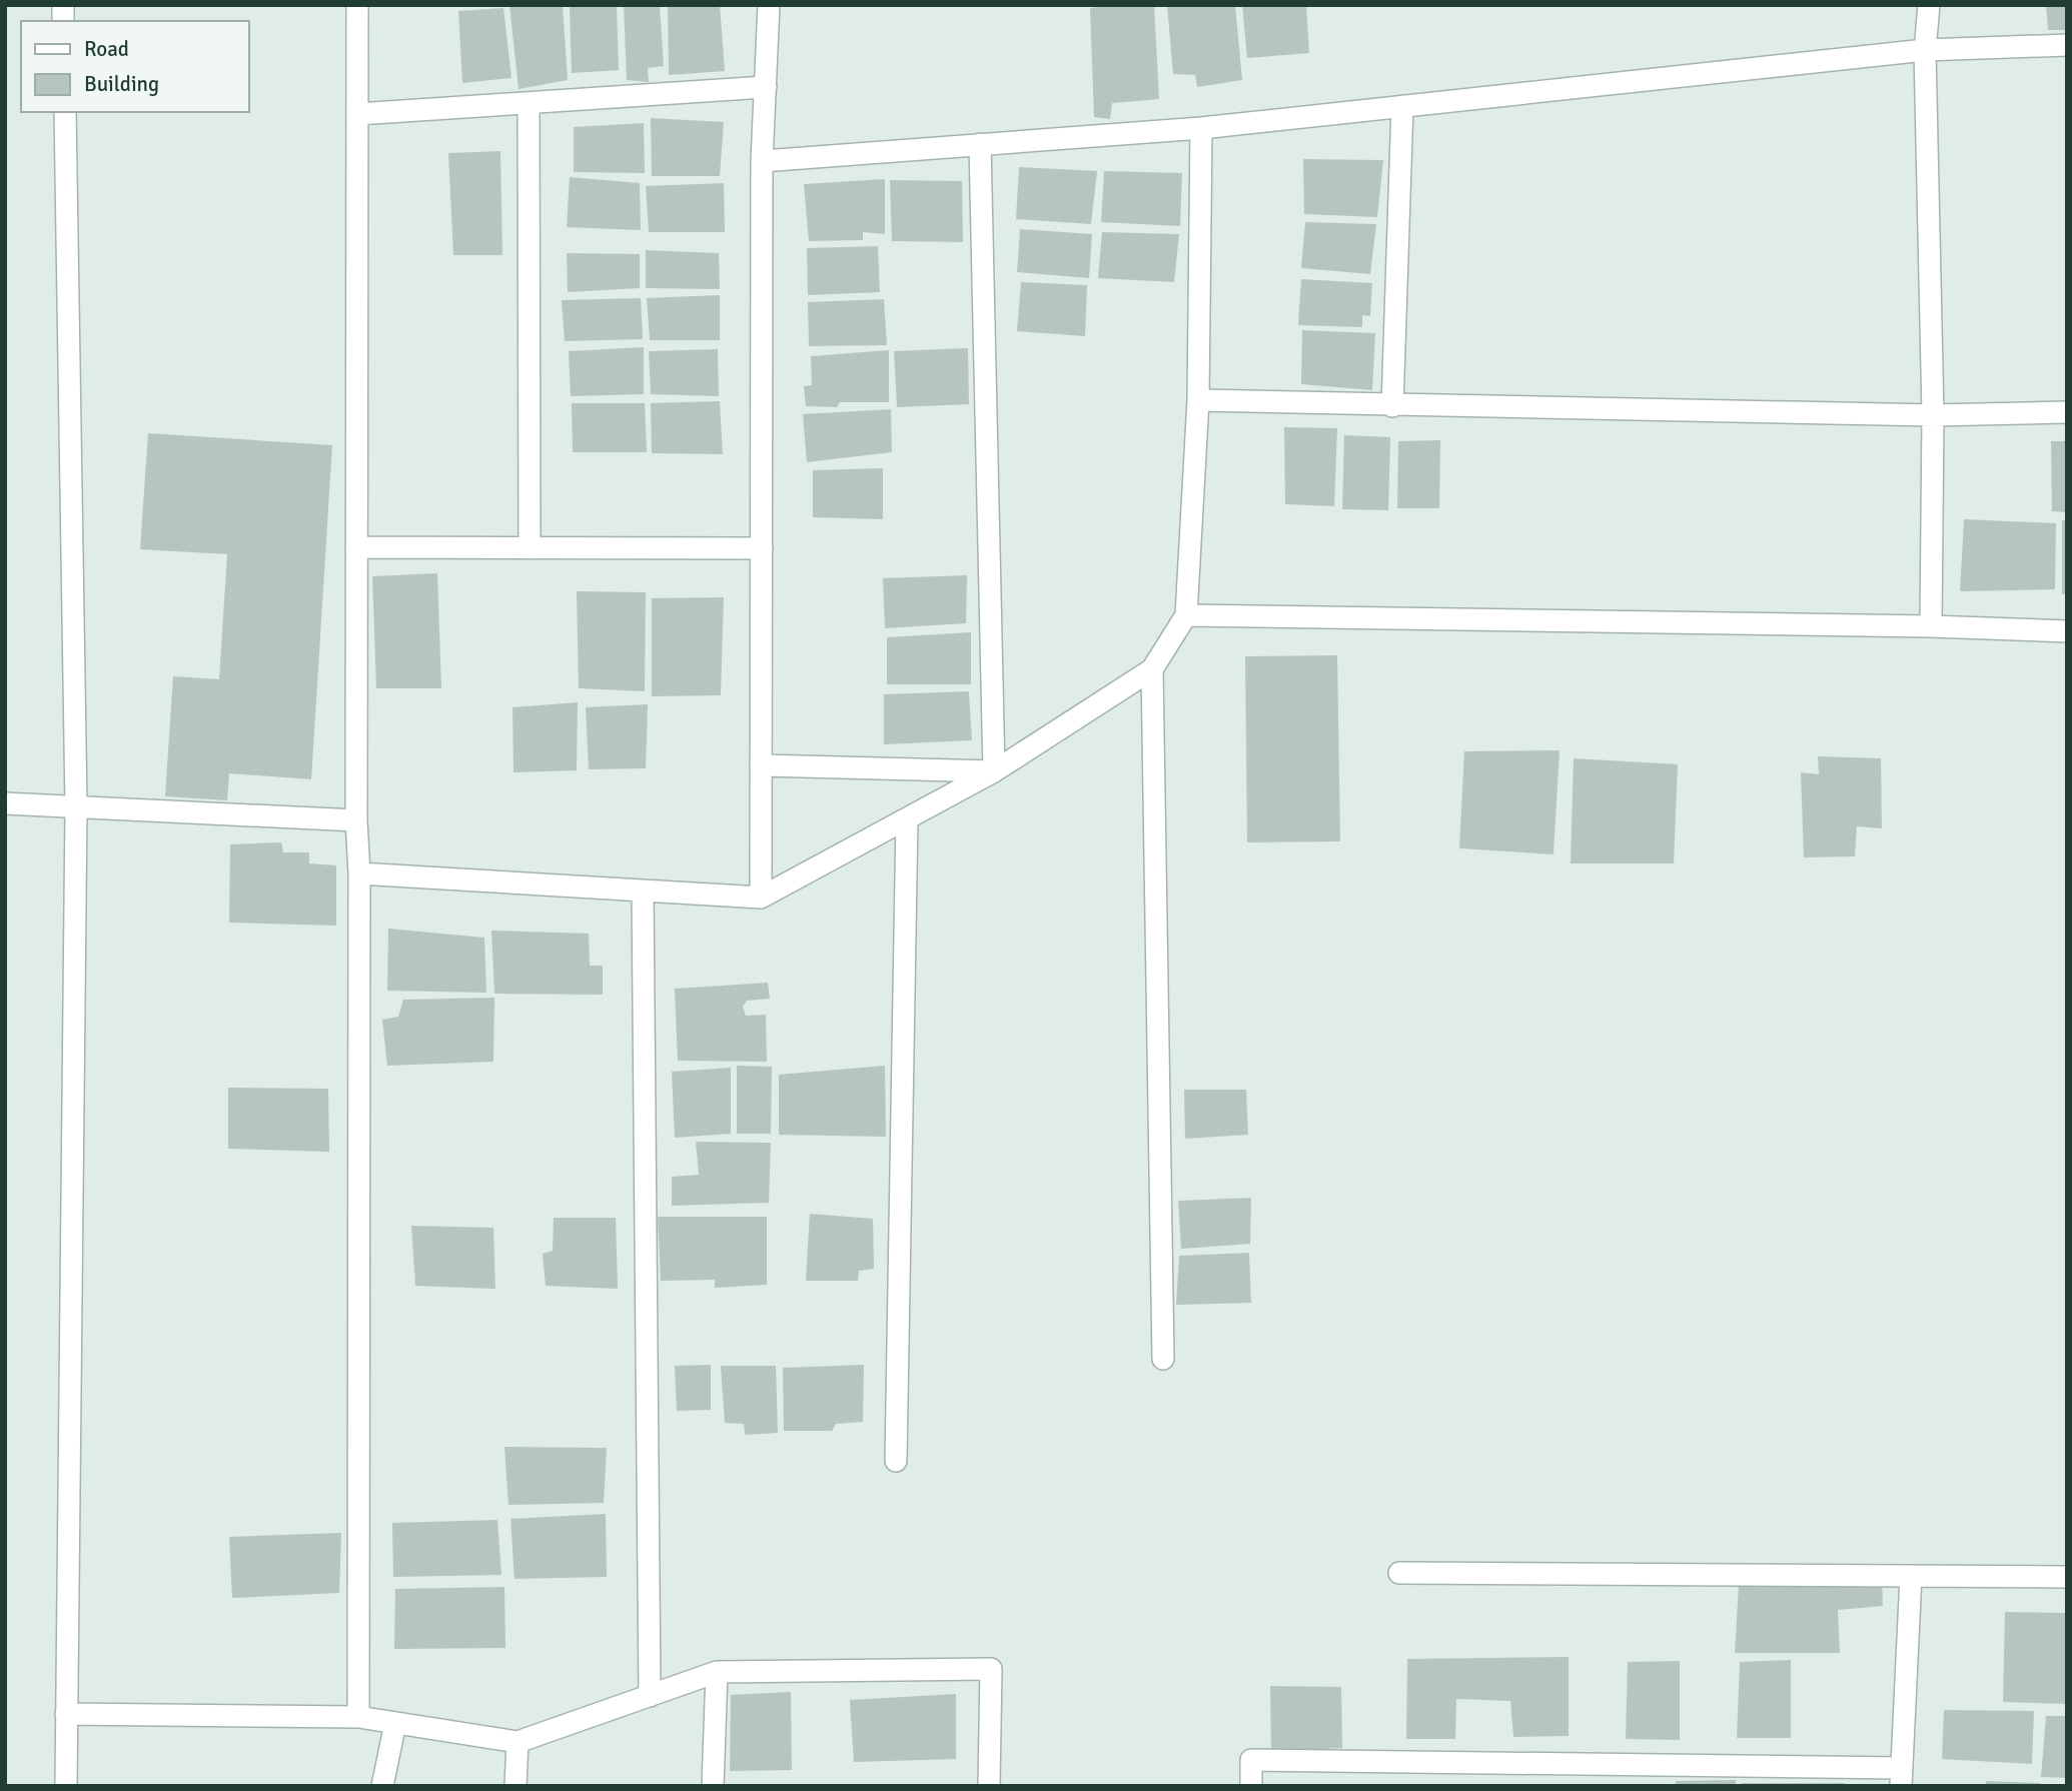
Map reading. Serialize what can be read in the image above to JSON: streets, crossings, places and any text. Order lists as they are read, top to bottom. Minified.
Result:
{"legend":["Road","Building"]}
